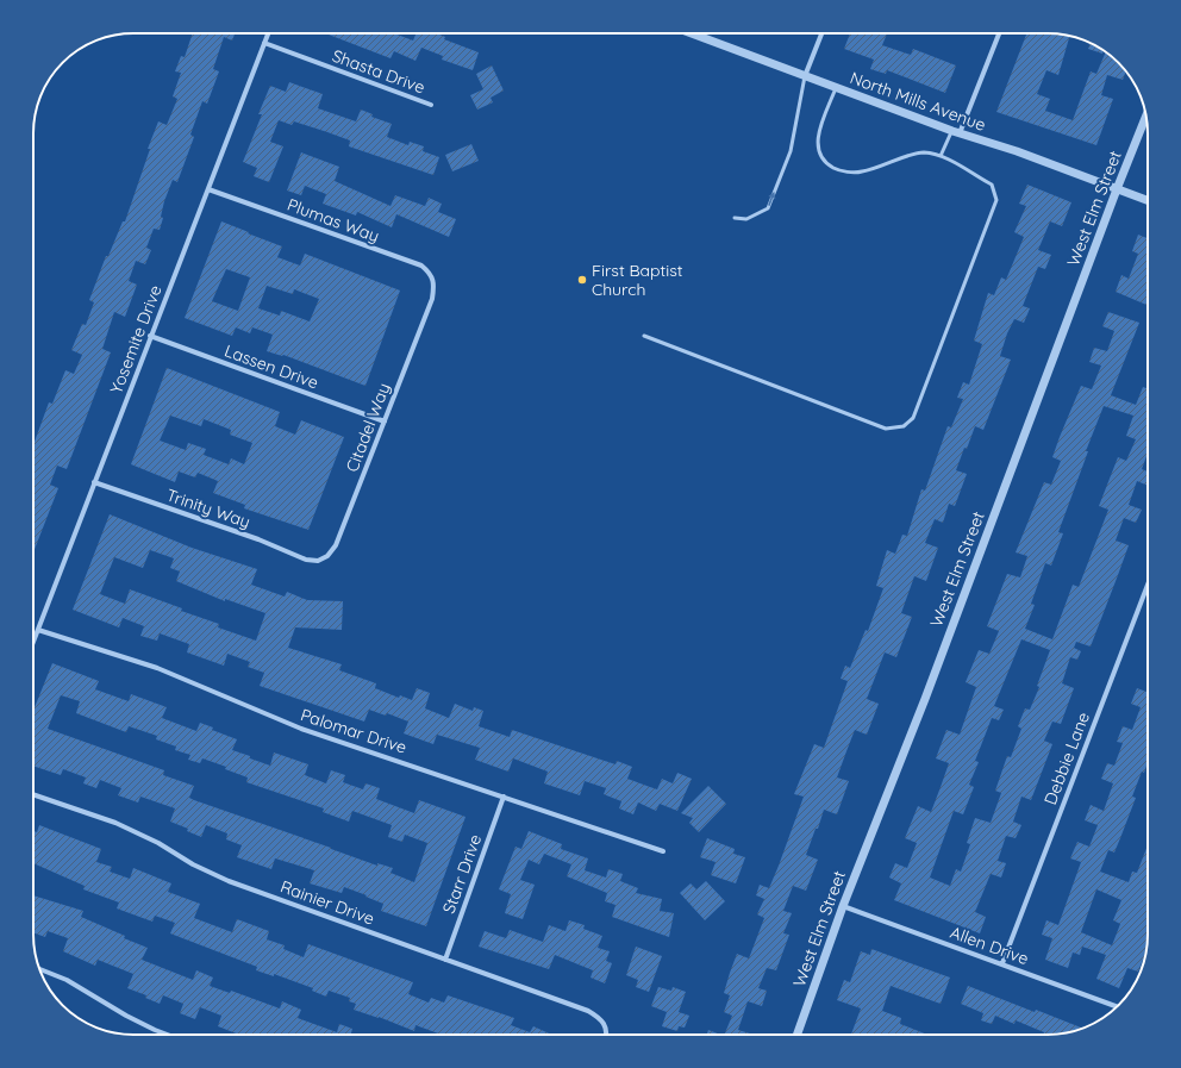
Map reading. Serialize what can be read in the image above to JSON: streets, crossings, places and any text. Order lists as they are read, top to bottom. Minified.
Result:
{"streets":{"street":["Shasta Drive","North Mills Avenue","West Elm Street","Plumas Way","Yosemite Drive","Lassen Drive","Citadel Way","Trinity Way","Palomar Drive","Debbie Lane","Starr Drive","Rainier Drive","Allen Drive"]},"crossings":[["Shasta Drive","Yosemite Drive"],["North Mills Avenue","West Elm Street"],["West Elm Street","Allen Drive"],["Plumas Way","Yosemite Drive"],["Plumas Way","Citadel Way"],["Yosemite Drive","Lassen Drive"],["Yosemite Drive","Trinity Way"],["Yosemite Drive","Palomar Drive"],["Lassen Drive","Citadel Way"],["Citadel Way","Trinity Way"],["Palomar Drive","Starr Drive"],["Debbie Lane","Allen Drive"],["Starr Drive","Rainier Drive"]],"places":["First Baptist Church"]}
